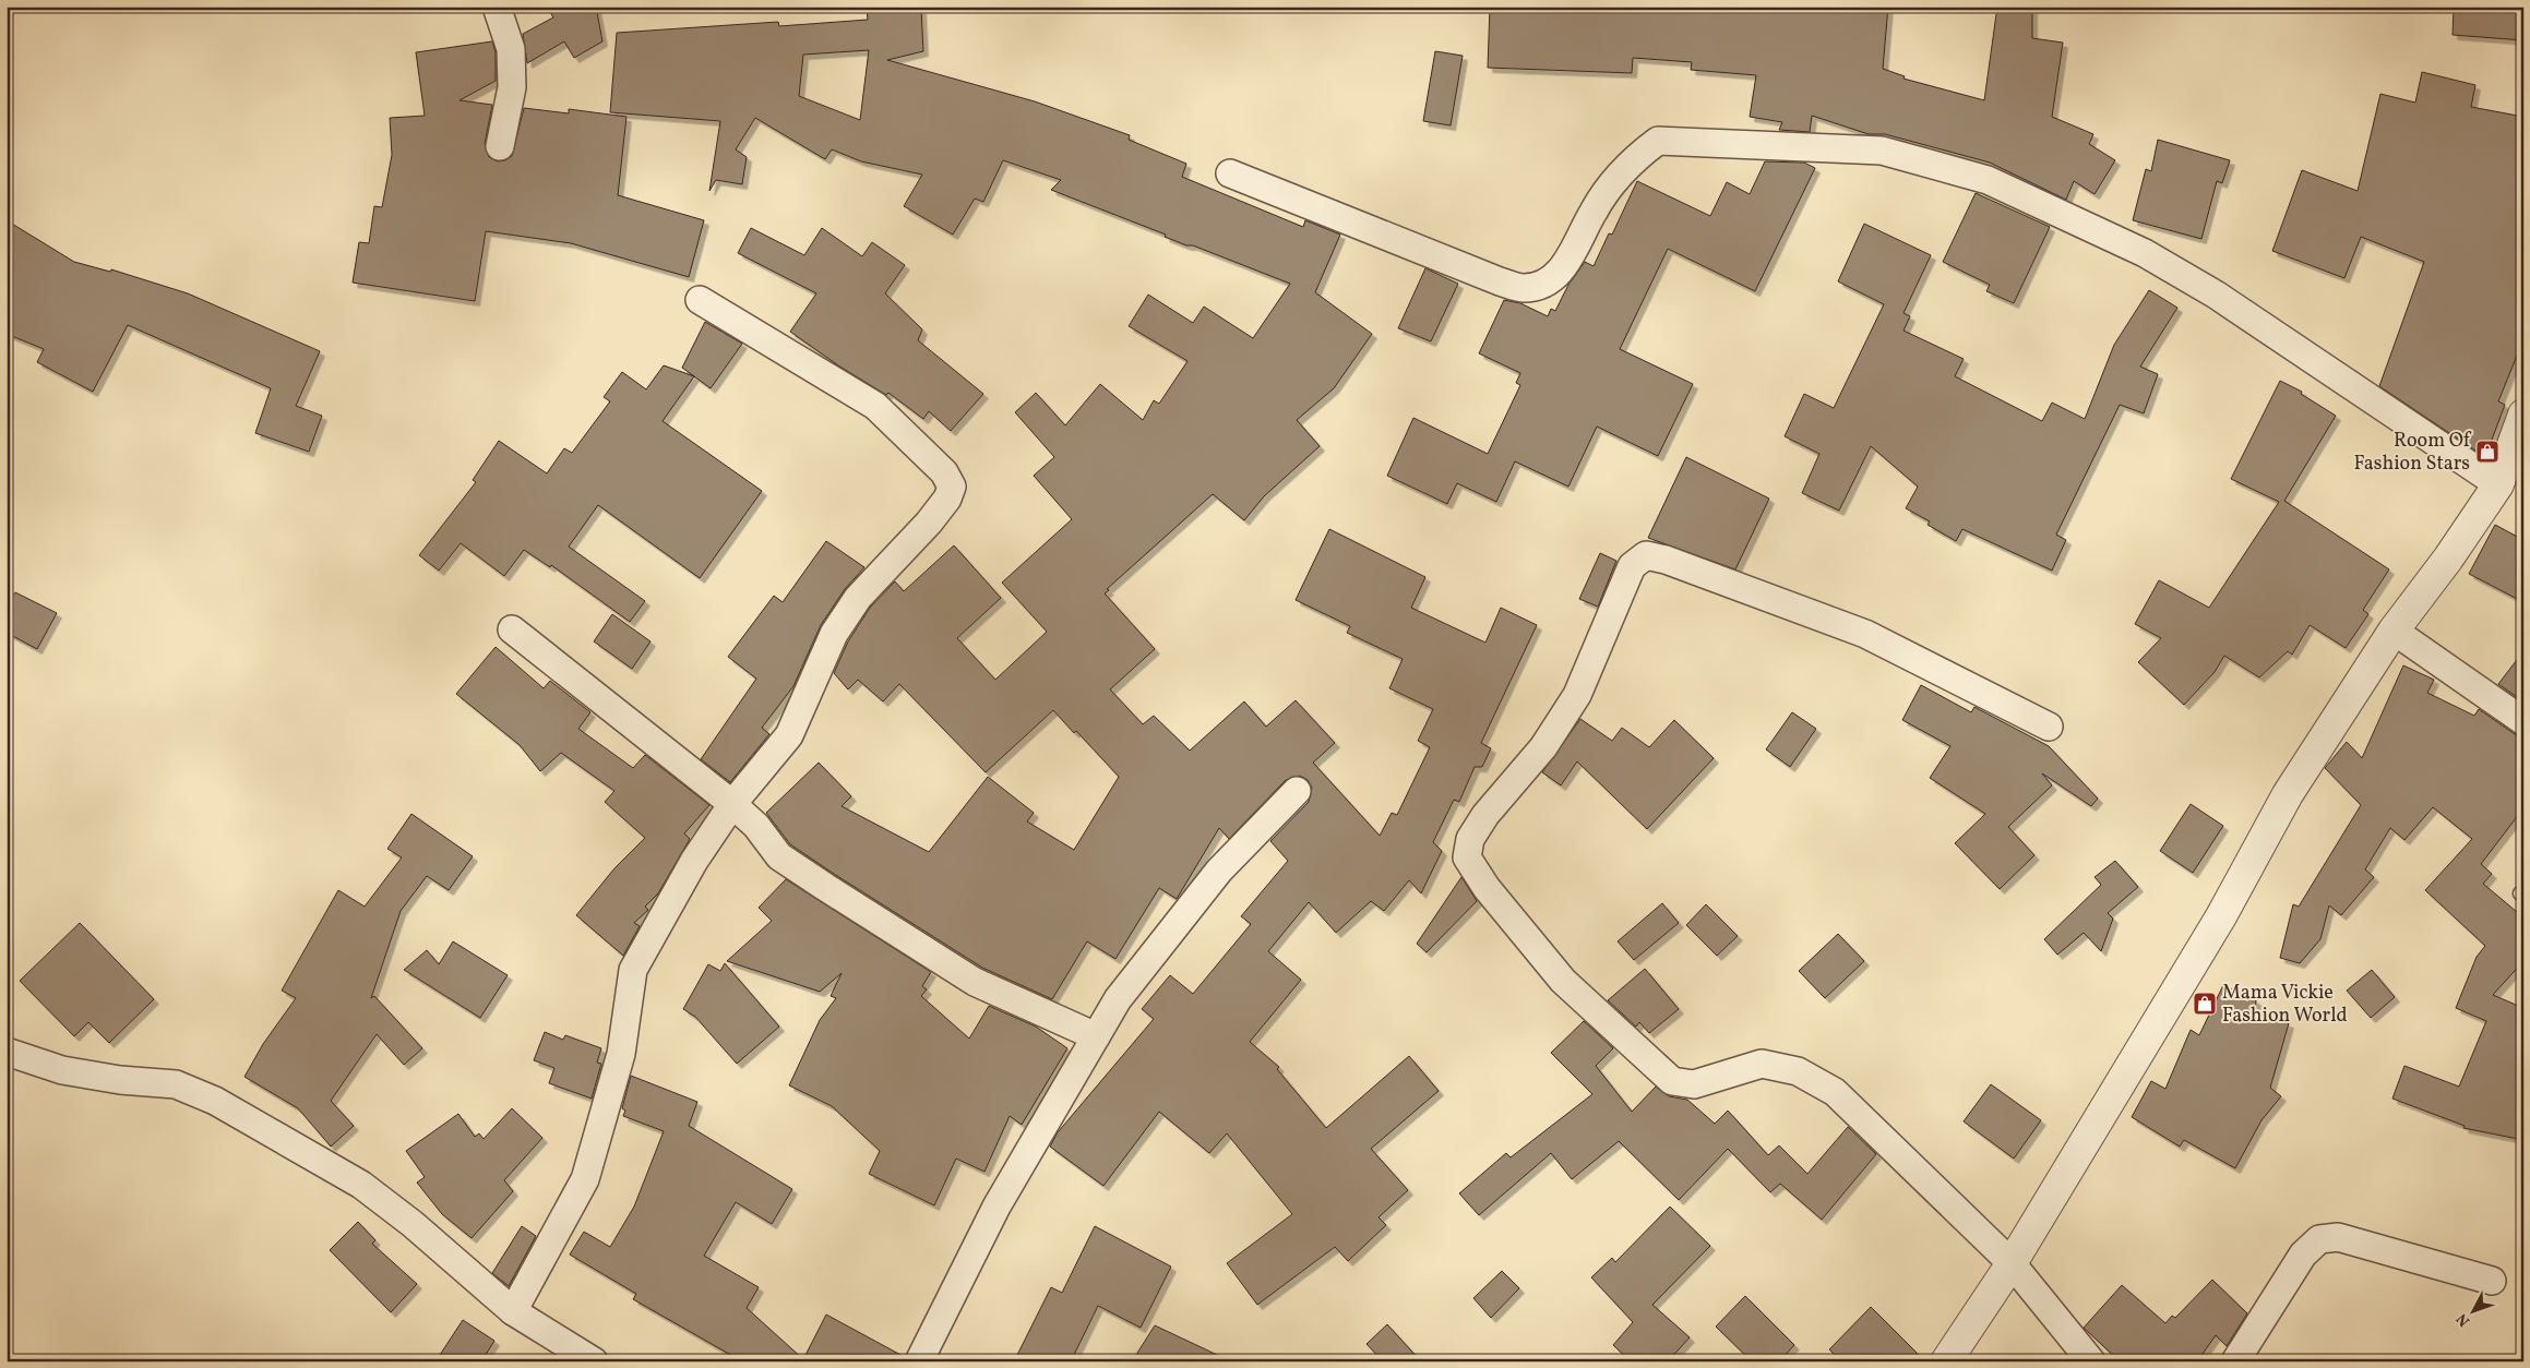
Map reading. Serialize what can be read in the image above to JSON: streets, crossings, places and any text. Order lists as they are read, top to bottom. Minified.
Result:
{"places":{"shop":["Room Of Fashion Stars","Mama Vickie Fashion World"]},"north":"bottom left"}
